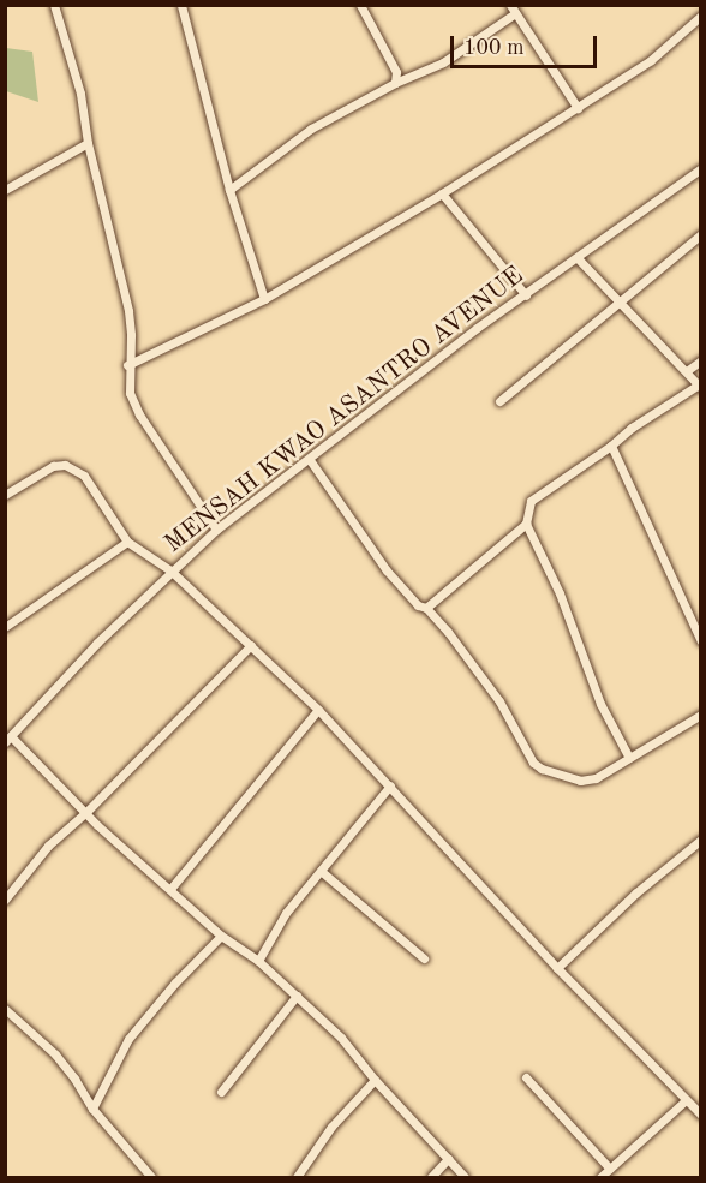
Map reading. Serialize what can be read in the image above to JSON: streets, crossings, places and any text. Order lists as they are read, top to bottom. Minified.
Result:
{"streets":{"street":["MENSAH KWAO ASANTRO AVENUE"]},"scale_bar":"100 m"}
